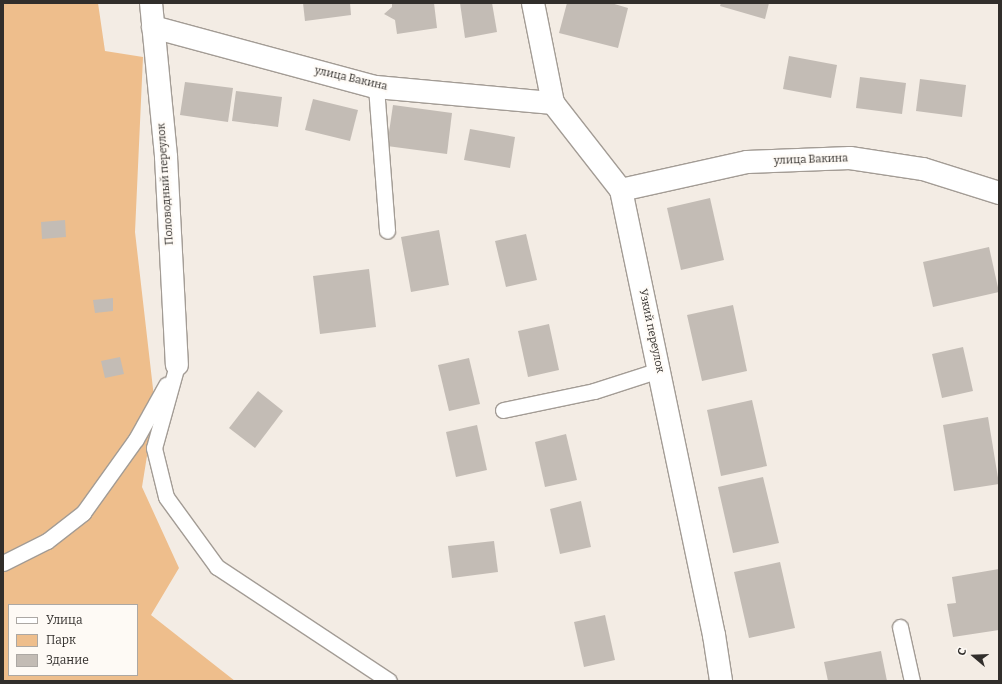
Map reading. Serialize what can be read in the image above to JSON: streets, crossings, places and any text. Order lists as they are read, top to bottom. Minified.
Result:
{"streets":{"street":["улица Вакина","Половодный переулок","Узкий переулок"]},"crossings":[["улица Вакина","Половодный переулок"],["улица Вакина","Узкий переулок"]],"legend":["Улица","Парк","Здание"],"north":"left"}
